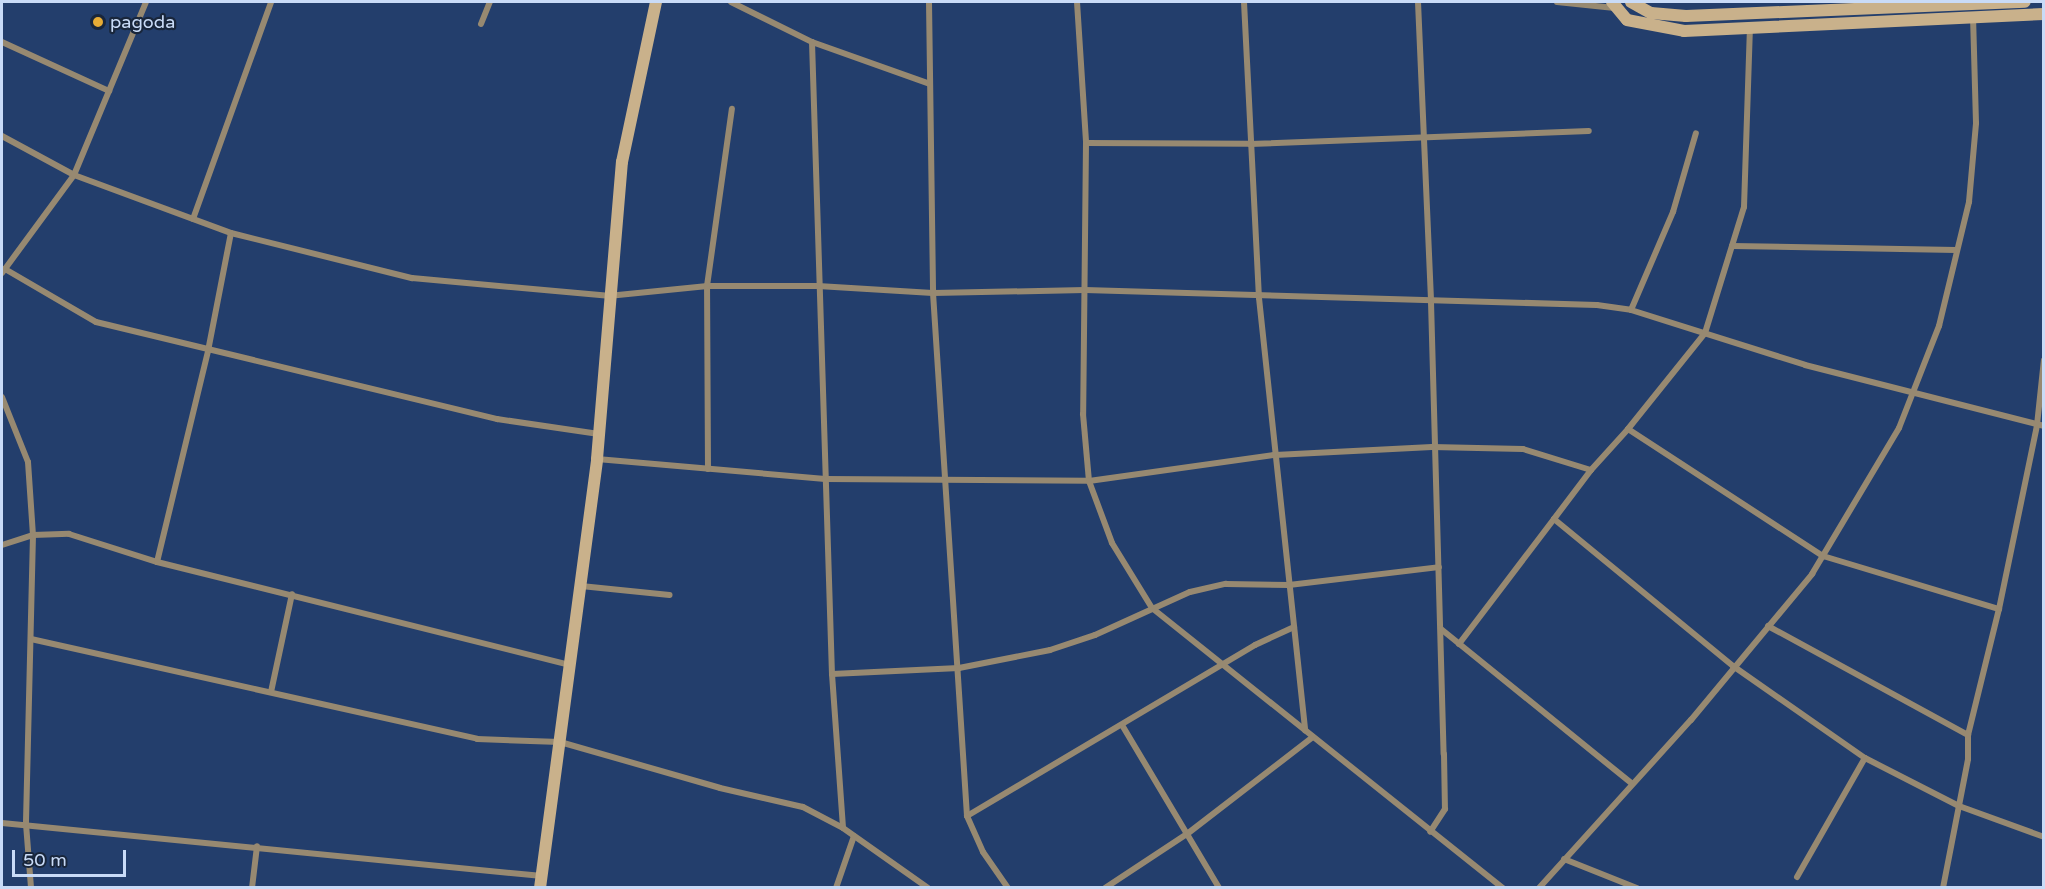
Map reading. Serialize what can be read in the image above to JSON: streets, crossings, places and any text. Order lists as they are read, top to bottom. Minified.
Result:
{"places":["pagoda"],"scale_bar":"50 m"}
